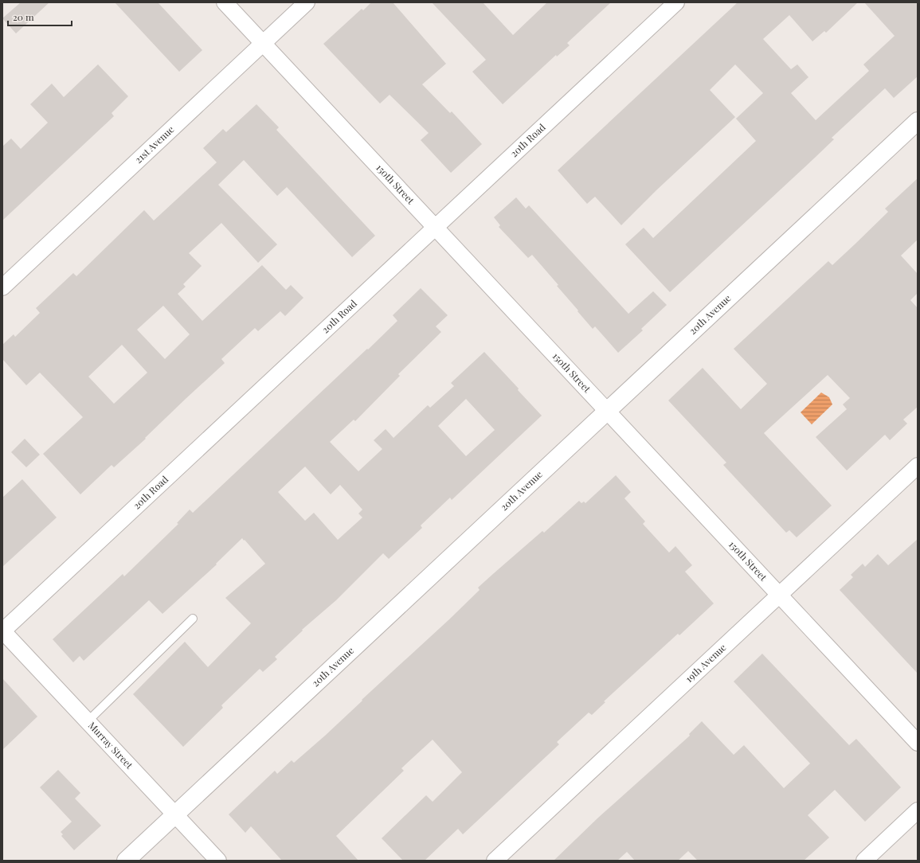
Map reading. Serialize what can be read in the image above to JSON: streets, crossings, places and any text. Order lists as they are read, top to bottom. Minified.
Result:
{"streets":{"street":["20th Road","21st Avenue","150th Street","20th Avenue","19th Avenue","Murray Street"]},"crossings":[["20th Road","150th Street"],["20th Road","Murray Street"],["21st Avenue","150th Street"],["150th Street","20th Avenue"],["150th Street","19th Avenue"],["20th Avenue","Murray Street"]],"scale_bar":"20 m"}
